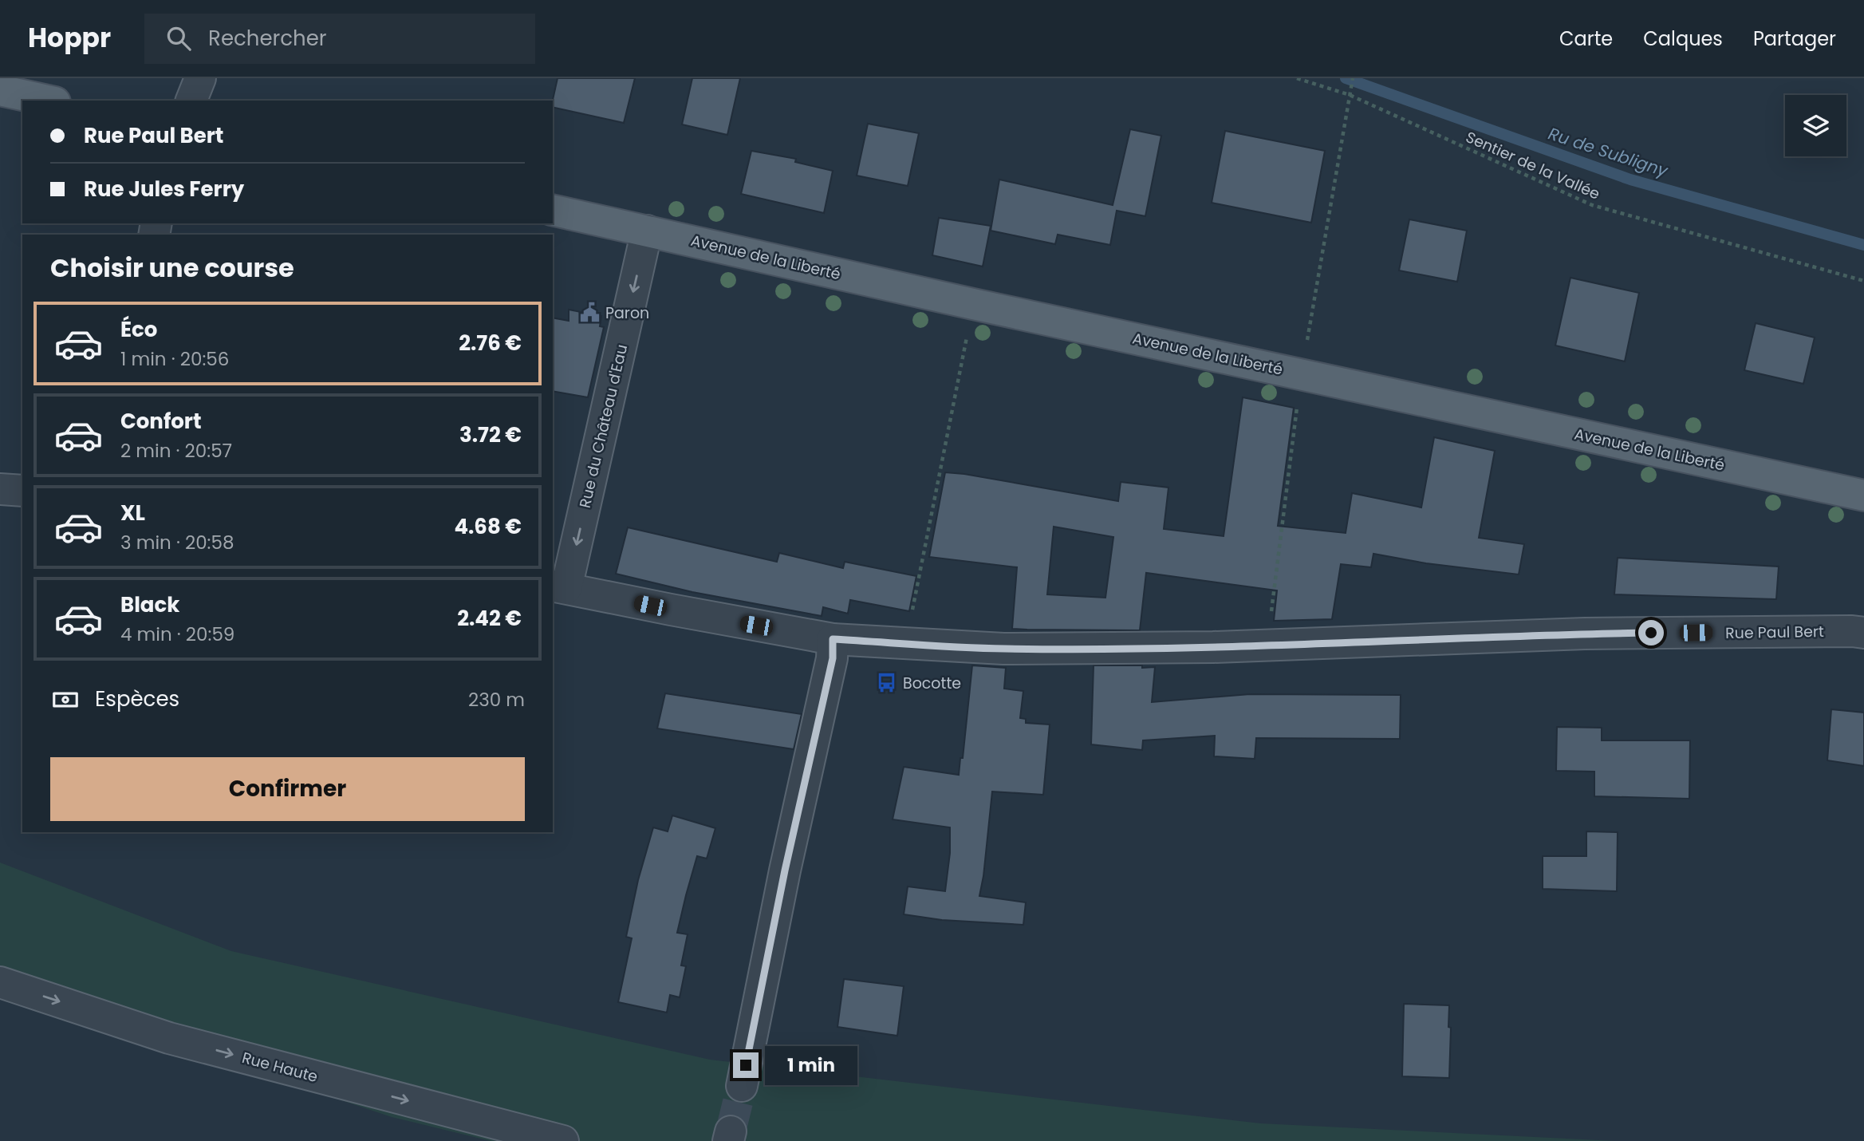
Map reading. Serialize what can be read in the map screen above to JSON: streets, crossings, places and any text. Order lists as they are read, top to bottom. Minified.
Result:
{"streets":{"main road":["Avenue de la Liberté"],"street":["Rue du Château d'Eau","Rue Paul Bert","Rue Haute"],"path":["Sentier de la Vallée"]},"crossings":[["Avenue de la Liberté","Rue du Château d'Eau"],["Rue du Château d'Eau","Rue Paul Bert"]],"one_way":["Rue du Château d'Eau","Rue Haute"],"water":["Ru de Subligny"],"places":{"public building":["Paron"],"bus stop":["Bocotte"]},"page":{"header":"Hoppr","search":"Rechercher","nav":["Carte","Calques","Partager"],"banner":["Rue Paul Bert","Rue Jules Ferry"],"heading":"Choisir une course","list":[{"name":"Éco","note":"1 min · 20:56","value":"2.76 €"},{"name":"Confort","note":"2 min · 20:57","value":"3.72 €"},{"name":"XL","note":"3 min · 20:58","value":"4.68 €"},{"name":"Black","note":"4 min · 20:59","value":"2.42 €"}],"pay":["Espèces","230 m"],"buttons":"Confirmer","bubble":"1 min"}}
